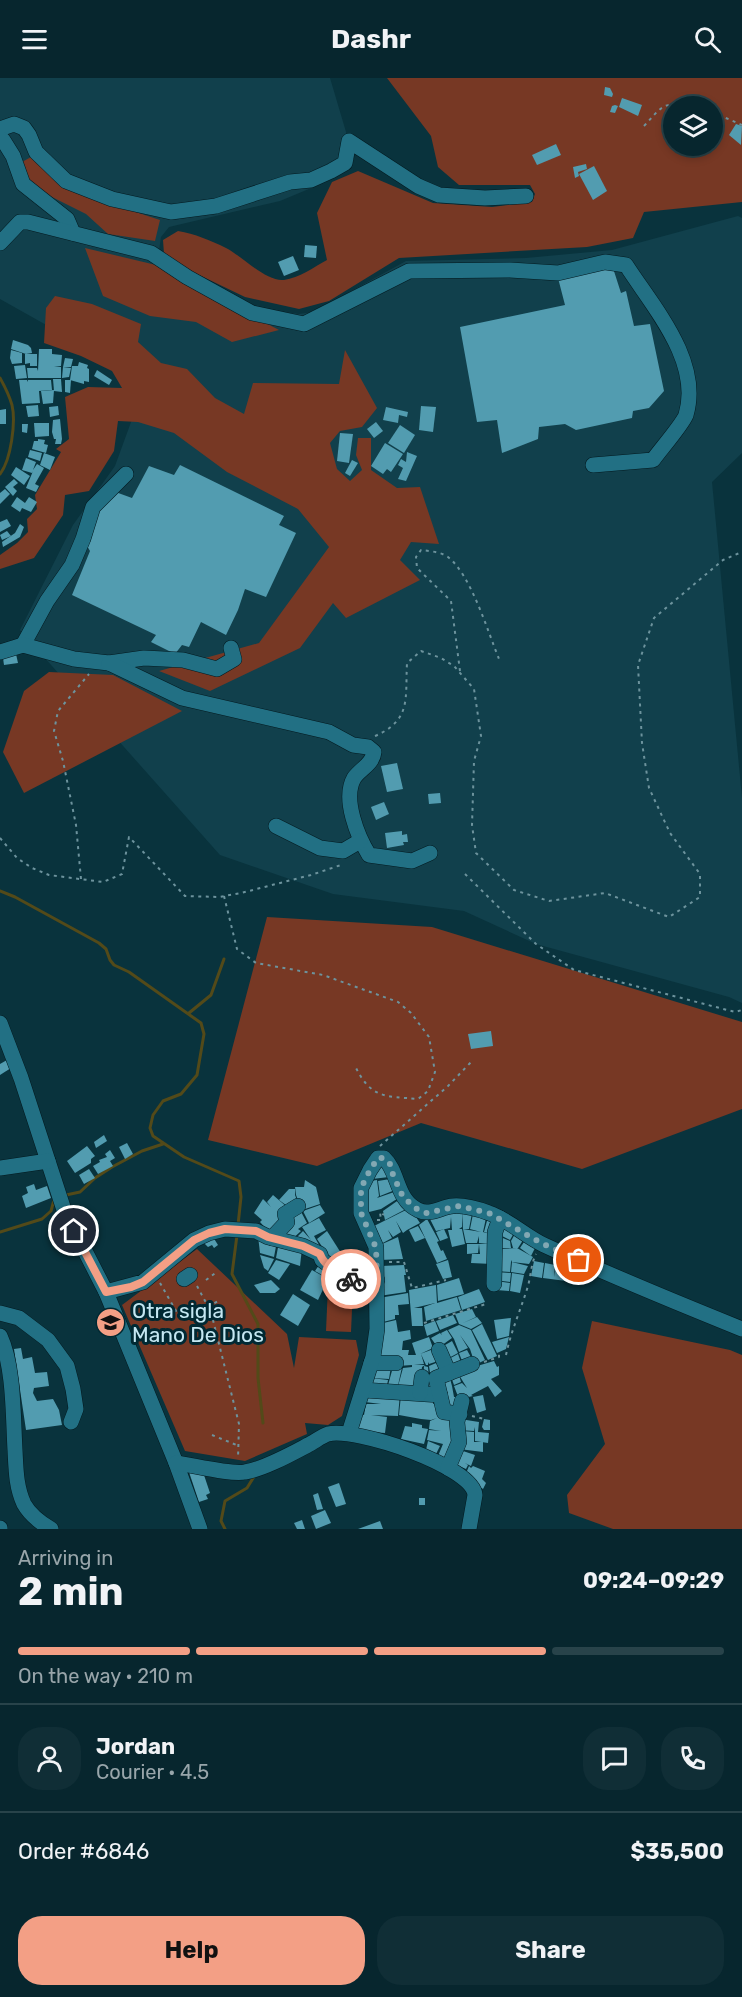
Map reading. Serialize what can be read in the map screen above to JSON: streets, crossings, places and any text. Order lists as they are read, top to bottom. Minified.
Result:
{"places":{"school or university":["Otra sigla Mano De Dios"]},"page":{"header":"Dashr","heading":["2 min","Arriving in","09:24–09:29"],"panel":["Jordan","Courier · 4.5","Order #6846","$35,500"],"bar":"On the way · 210 m","buttons":["Help","Share"]}}
